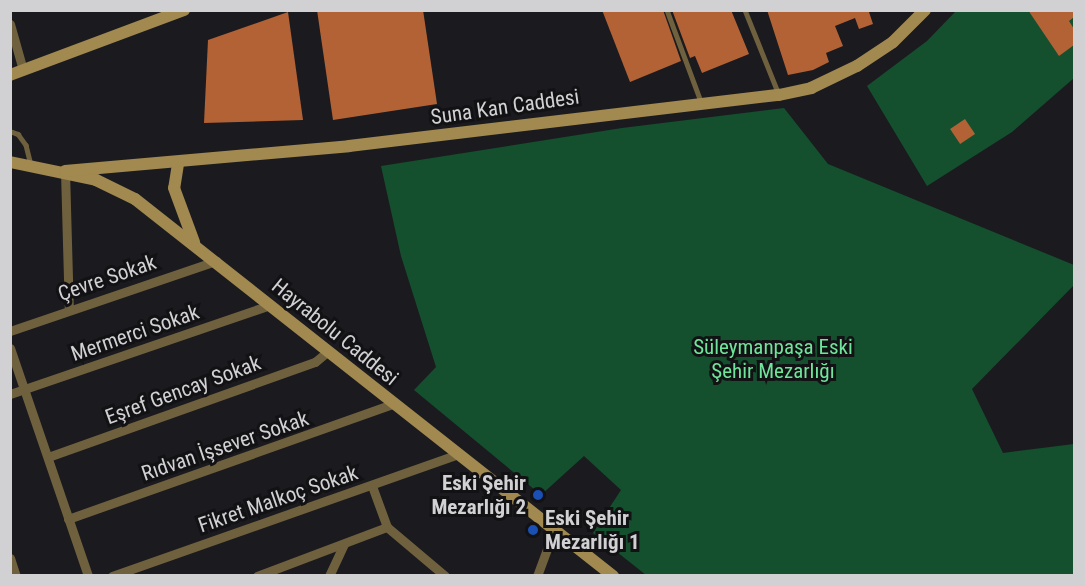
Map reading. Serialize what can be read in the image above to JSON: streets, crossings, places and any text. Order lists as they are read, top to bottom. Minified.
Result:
{"streets":{"street":["Suna Kan Caddesi","Çevre Sokak","Hayrabolu Caddesi","Mermerci Sokak","Eşref Gencay Sokak","Rıdvan İşsever Sokak","Fikret Malkoç Sokak"]},"crossings":[["Suna Kan Caddesi","Hayrabolu Caddesi"],["Çevre Sokak","Hayrabolu Caddesi"],["Hayrabolu Caddesi","Mermerci Sokak"],["Hayrabolu Caddesi","Eşref Gencay Sokak"],["Hayrabolu Caddesi","Rıdvan İşsever Sokak"],["Hayrabolu Caddesi","Fikret Malkoç Sokak"]],"parks":["Süleymanpaşa Eski Şehir Mezarlığı"],"places":["Eski Şehir Mezarlığı 2","Eski Şehir Mezarlığı 1"]}
